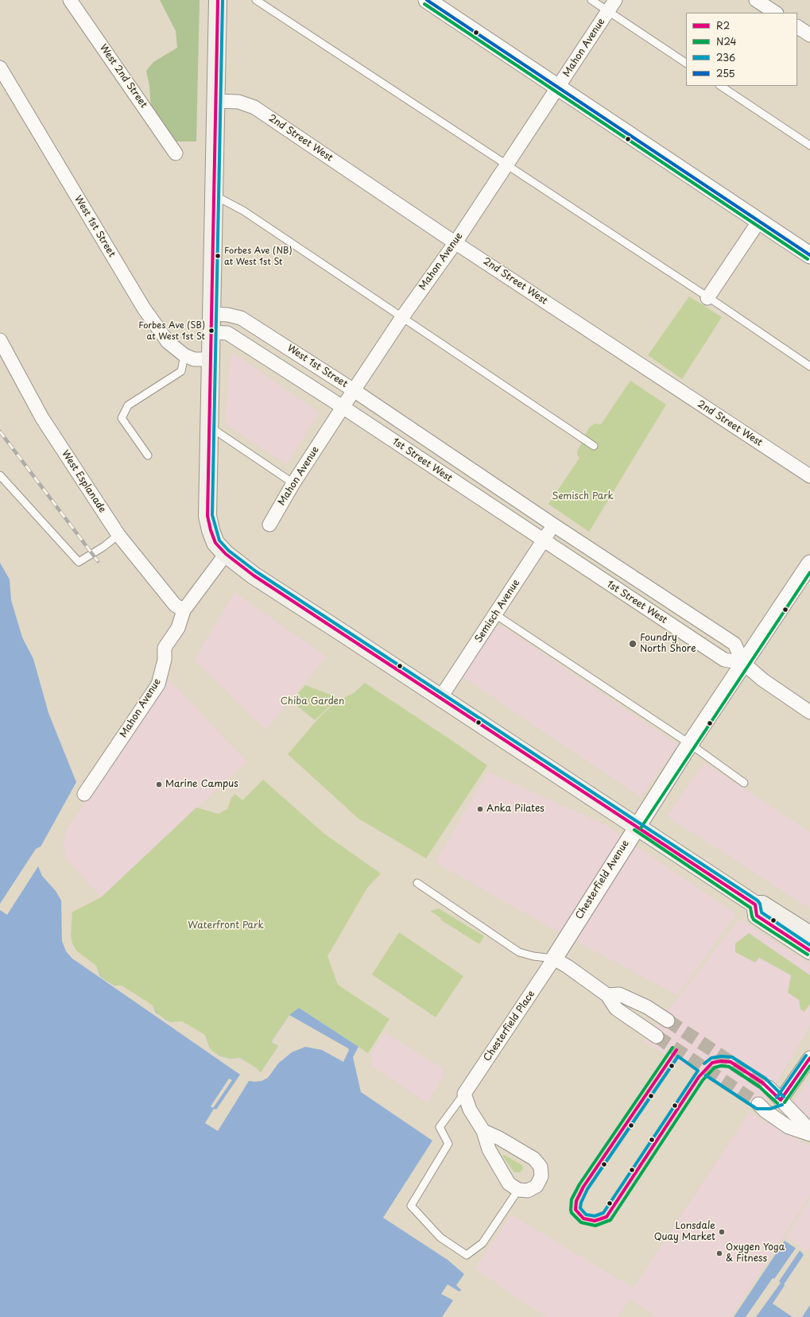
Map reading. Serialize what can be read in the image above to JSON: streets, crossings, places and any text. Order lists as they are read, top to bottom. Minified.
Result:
{"streets":{"street":["Mahon Avenue","West 2nd Street","2nd Street West","West 1st Street","1st Street West","West Esplanade","Semisch Avenue","Chesterfield Avenue","Chesterfield Place"]},"crossings":[["Mahon Avenue","2nd Street West"],["Mahon Avenue","West 1st Street"],["Mahon Avenue","1st Street West"],["Mahon Avenue","West Esplanade"],["West 1st Street","1st Street West"],["1st Street West","Semisch Avenue"],["1st Street West","Chesterfield Avenue"],["Chesterfield Avenue","Chesterfield Place"]],"parks":["Semisch Park","Chiba Garden","Waterfront Park"],"places":["Forbes Ave (NB) at West 1st St","Forbes Ave (SB) at West 1st St","Foundry North Shore","Marine Campus","Anka Pilates","Lonsdale Quay Market","Oxygen Yoga & Fitness"],"lines":["transit line R2","transit line 236","transit line 255","transit line N24"],"legend":["R2","N24","236","255"]}
